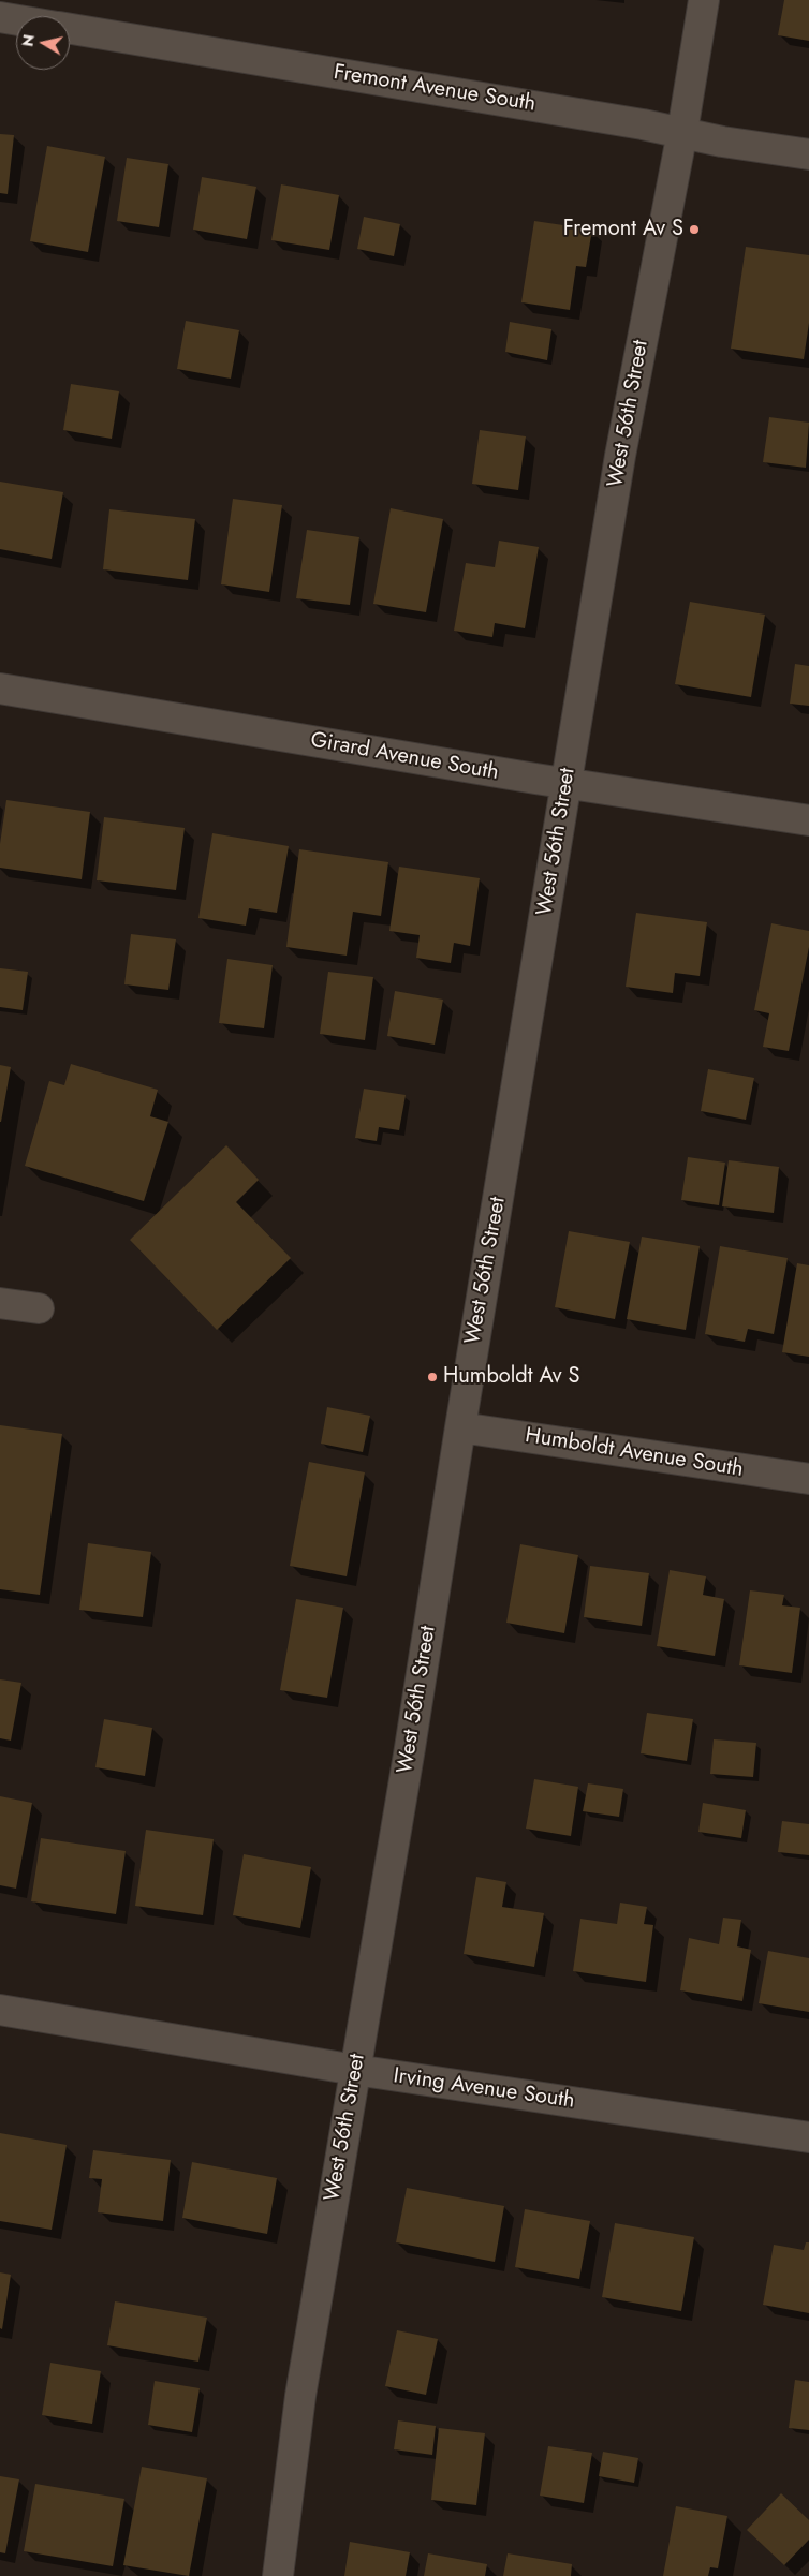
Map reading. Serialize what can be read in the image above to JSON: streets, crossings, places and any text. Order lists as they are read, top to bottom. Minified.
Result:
{"streets":{"street":["Fremont Avenue South","West 56th Street","Girard Avenue South","Humboldt Avenue South","Irving Avenue South"]},"crossings":[["Fremont Avenue South","West 56th Street"],["West 56th Street","Girard Avenue South"],["West 56th Street","Humboldt Avenue South"],["West 56th Street","Irving Avenue South"]],"places":["Fremont Av S","Humboldt Av S"],"north":"left"}
